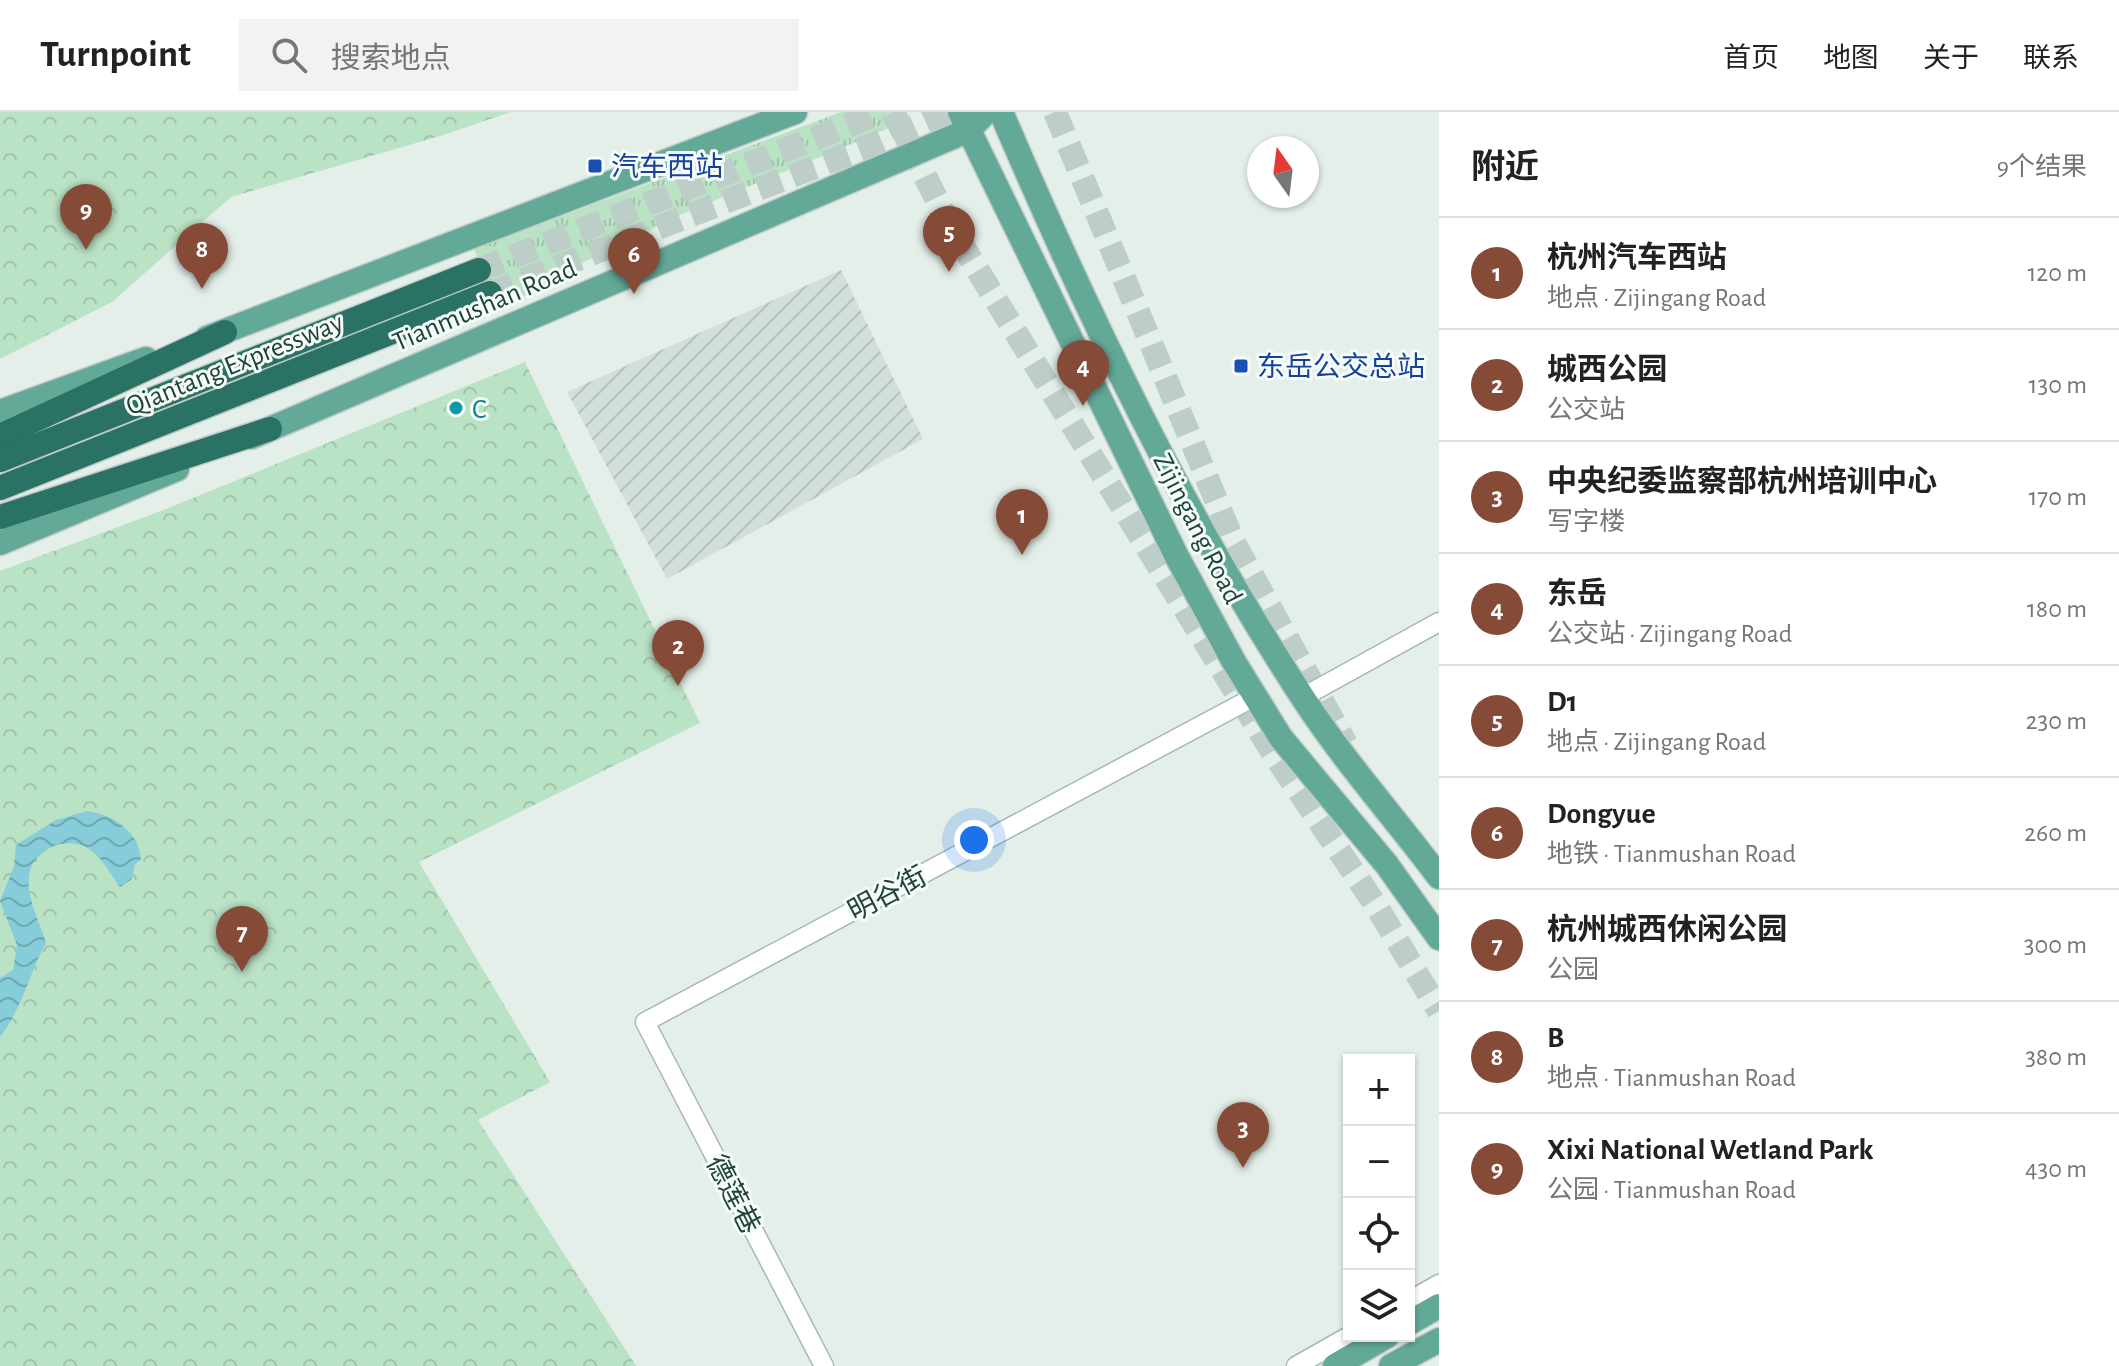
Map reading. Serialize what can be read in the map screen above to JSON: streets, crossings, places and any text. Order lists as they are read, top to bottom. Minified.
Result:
{"streets":{"highway":["Qiantang Expressway"],"main road":["Tianmushan Road","Zijingang Road"],"street":["明谷街","德莲巷"]},"crossings":[["Tianmushan Road","Zijingang Road"],["Zijingang Road","明谷街"],["明谷街","德莲巷"]],"places":{"transit":["汽车西站","东岳公交总站"],"other":["C"]},"north":"top","page":{"header":"Turnpoint","search":"搜索地点","nav":["首页","地图","关于","联系"],"heading":["附近","9个结果"],"pins":["9","5","8","6","4","1","2","7","3"],"list":[{"mark":"1","name":"杭州汽车西站","note":"地点 · Zijingang Road","value":"120 m"},{"mark":"2","name":"城西公园","note":"公交站","value":"130 m"},{"mark":"3","name":"中央纪委监察部杭州培训中心","note":"写字楼","value":"170 m"},{"mark":"4","name":"东岳","note":"公交站 · Zijingang Road","value":"180 m"},{"mark":"5","name":"D1","note":"地点 · Zijingang Road","value":"230 m"},{"mark":"6","name":"Dongyue","note":"地铁 · Tianmushan Road","value":"260 m"},{"mark":"7","name":"杭州城西休闲公园","note":"公园","value":"300 m"},{"mark":"8","name":"B","note":"地点 · Tianmushan Road","value":"380 m"},{"mark":"9","name":"Xixi National Wetland Park","note":"公园 · Tianmushan Road","value":"430 m"}],"map_buttons":["+","−"]}}
